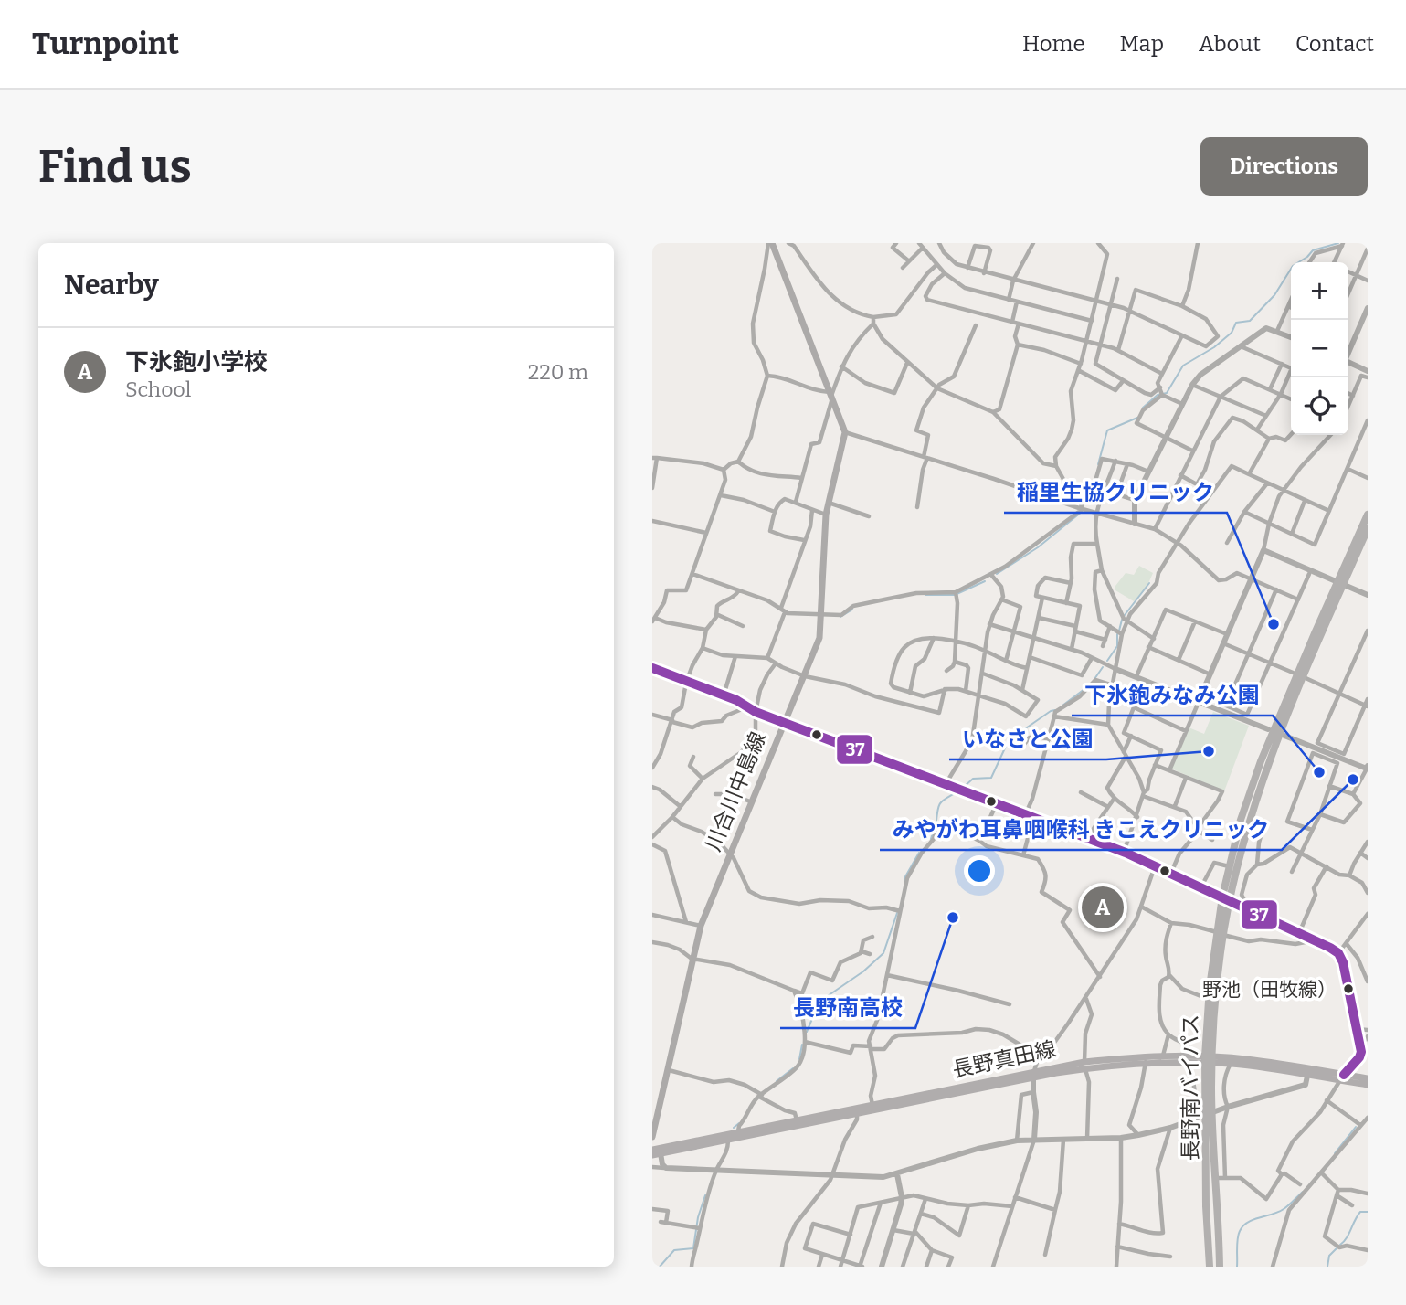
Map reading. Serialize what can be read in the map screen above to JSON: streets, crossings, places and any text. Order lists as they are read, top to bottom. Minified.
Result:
{"streets":{"highway":["長野南バイパス"],"main road":["川合川中島線","長野真田線"]},"crossings":[["長野真田線","長野南バイパス"]],"places":["稲里生協クリニック","いなさと公園","下氷鉋みなみ公園","みやがわ耳鼻咽喉科 きこえクリニック","長野南高校","野池（田牧線）"],"lines":["transit line 37"],"page":{"header":"Turnpoint","nav":["Home","Map","About","Contact"],"buttons":"Directions","title":"Find us","heading":"Nearby","map_buttons":["+","−"],"list":[{"mark":"A","name":"下氷鉋小学校","note":"School","value":"220 m"}],"pins":"A"}}
